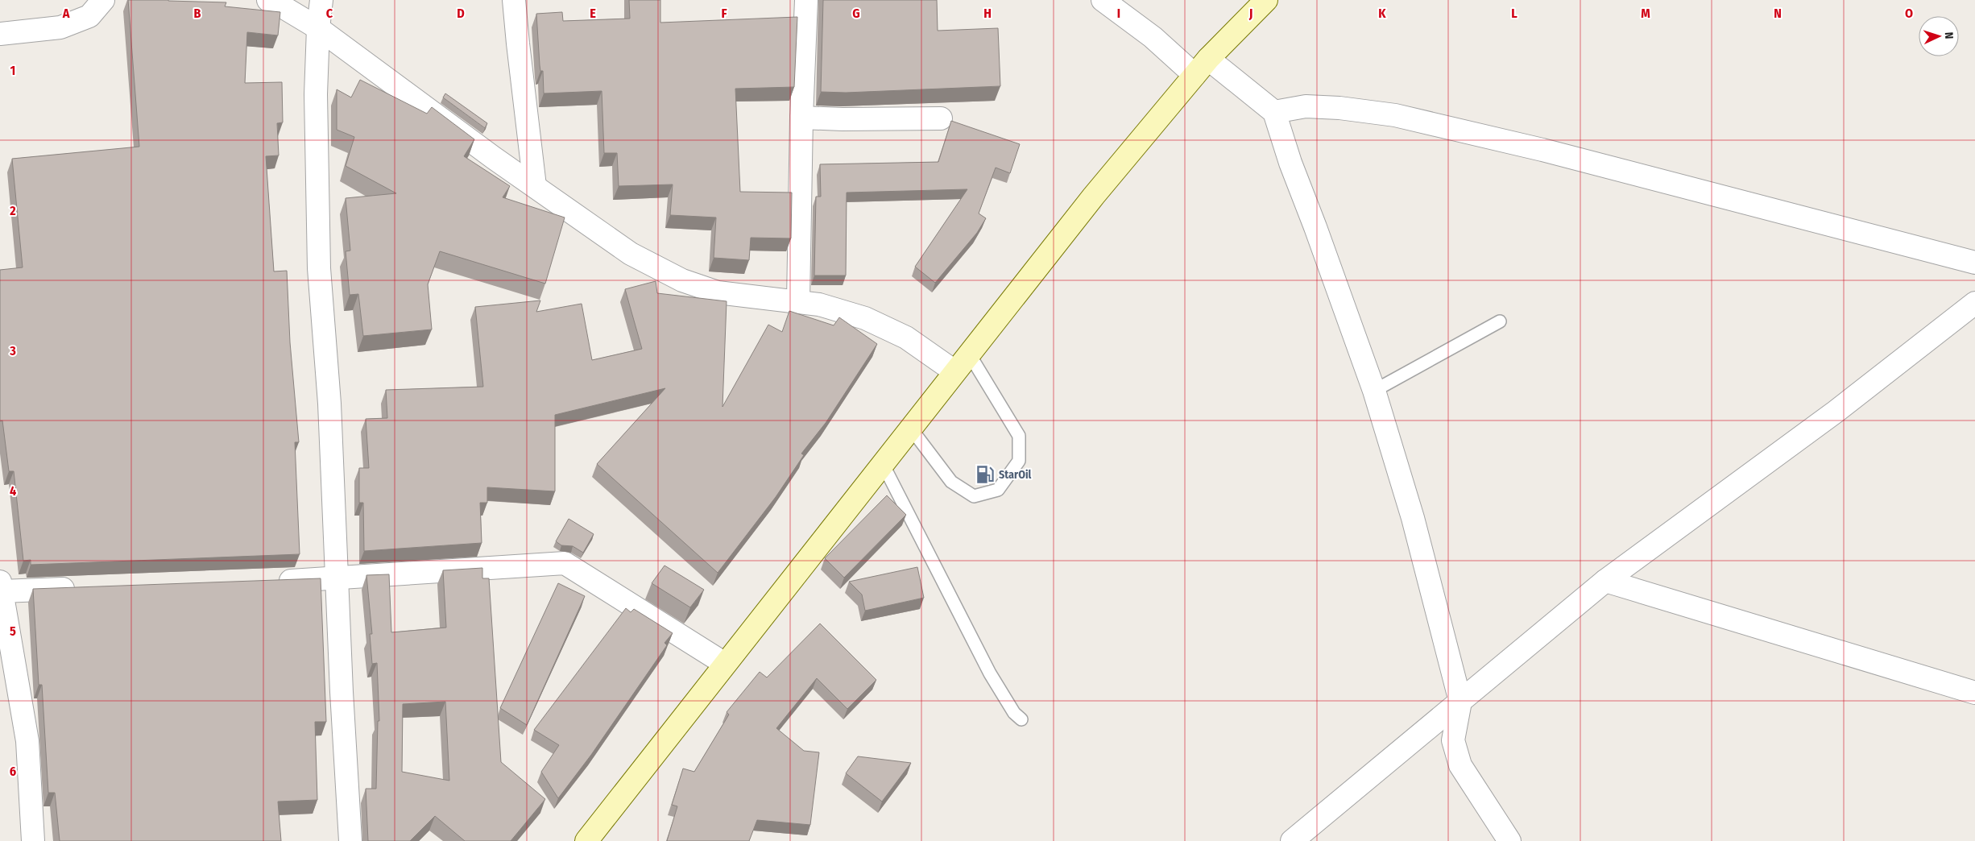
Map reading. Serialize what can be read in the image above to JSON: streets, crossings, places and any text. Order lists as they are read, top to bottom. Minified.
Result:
{"places":{"fuel station":["StarOil"]},"north":"right","grid":{"columns":["A","B","C","D","E","F","G","H","I","J","K","L","M","N","O"],"rows":["1","2","3","4","5","6"]}}
